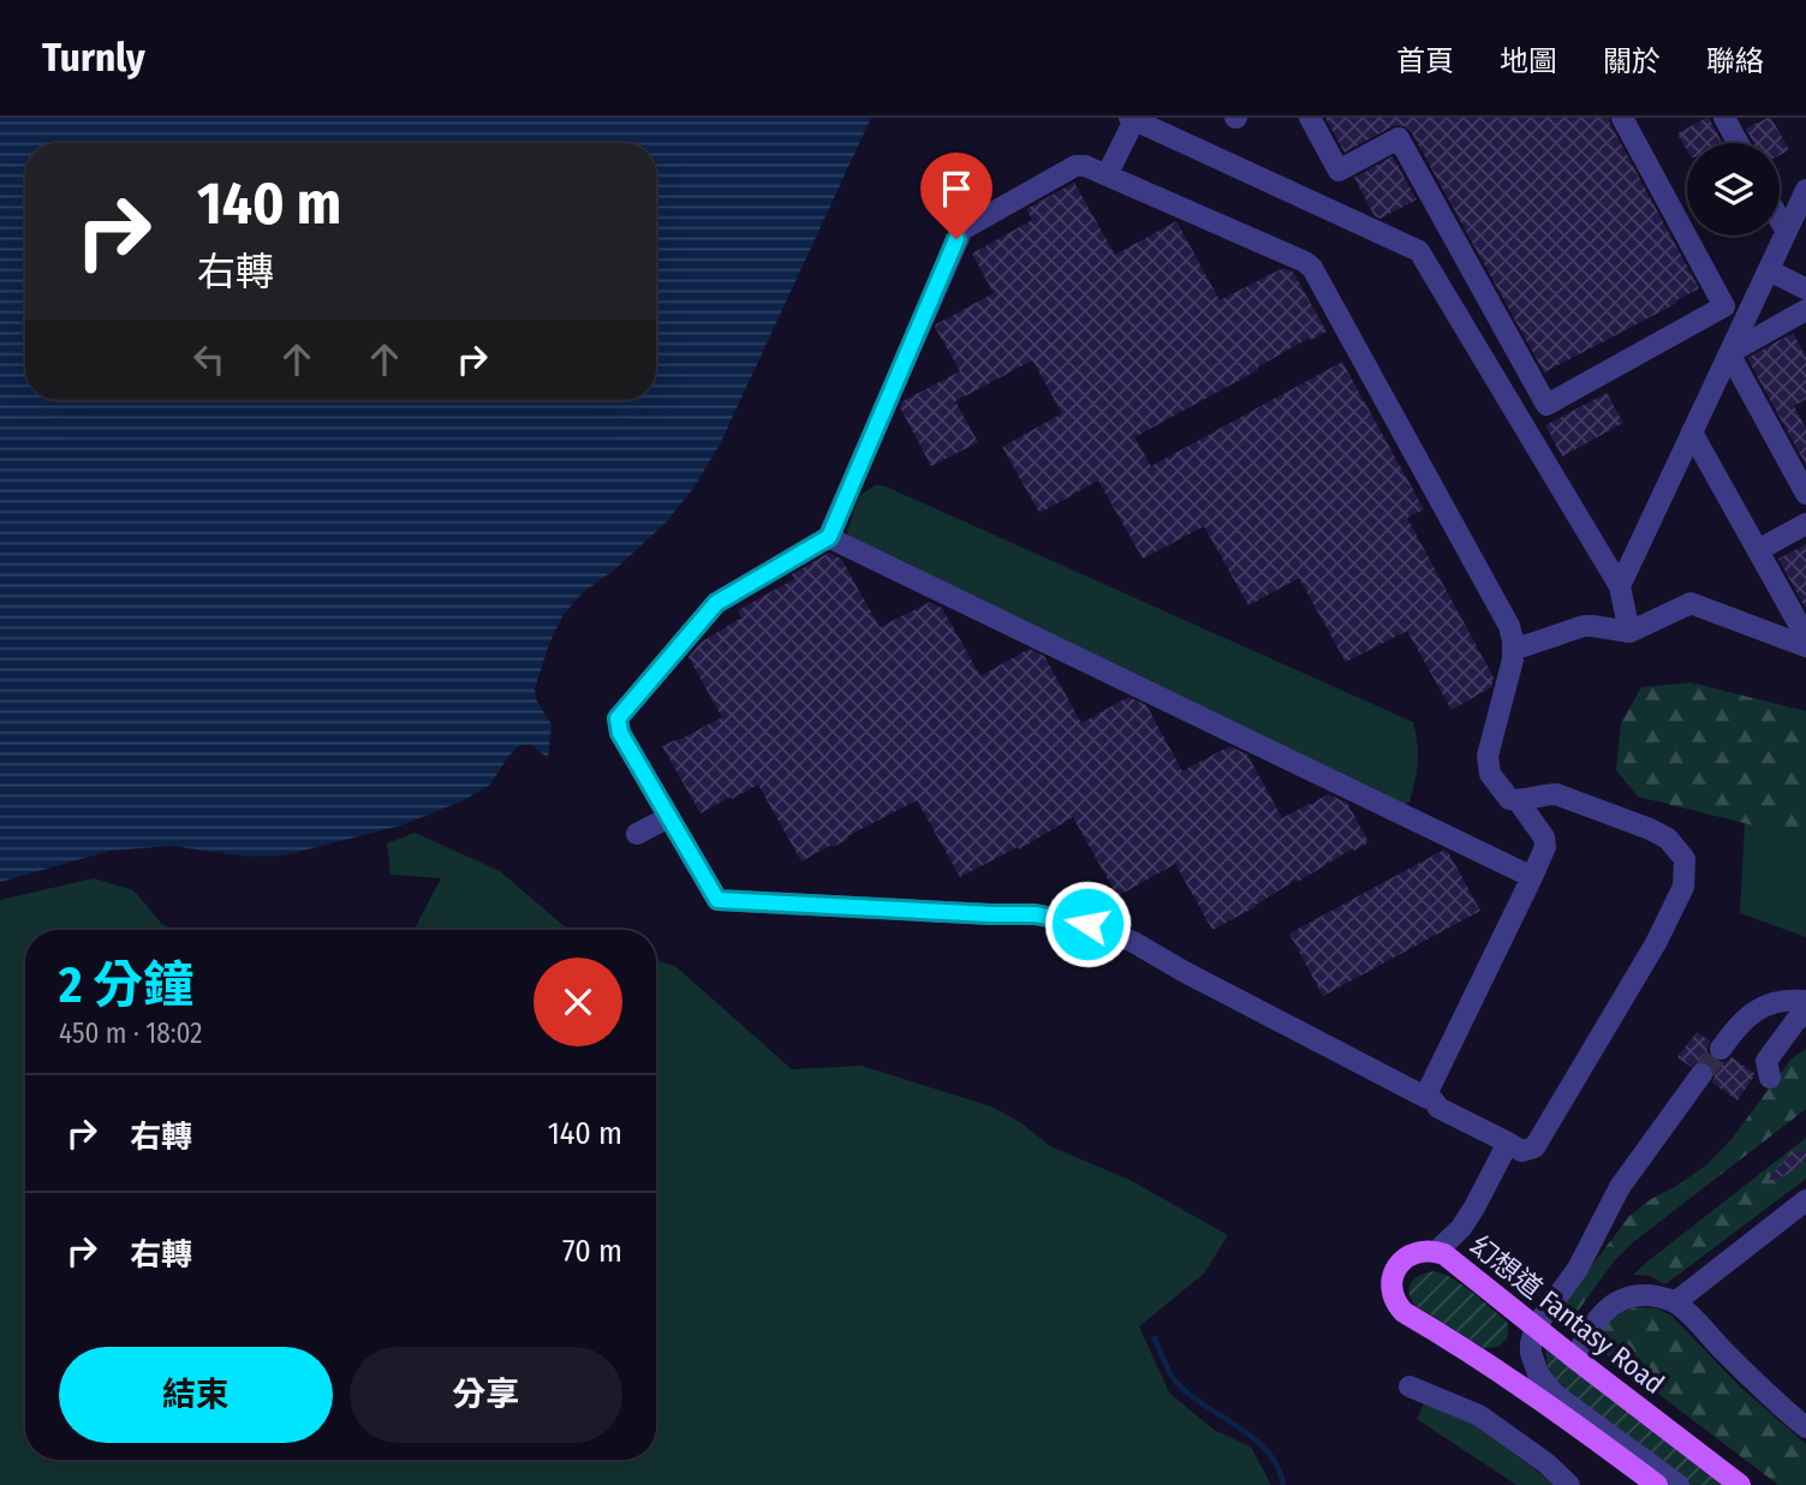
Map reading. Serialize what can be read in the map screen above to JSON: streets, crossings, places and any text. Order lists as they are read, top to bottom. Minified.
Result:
{"streets":{"main road":["幻想道 Fantasy Road"]},"page":{"header":"Turnly","nav":["首頁","地圖","關於","聯絡"],"turn":["140 m","右轉"],"heading":["2 分鐘","450 m · 18:02"],"list":[{"name":"右轉","value":"140 m"},{"name":"右轉","value":"70 m"}],"buttons":["結束","分享"]}}
